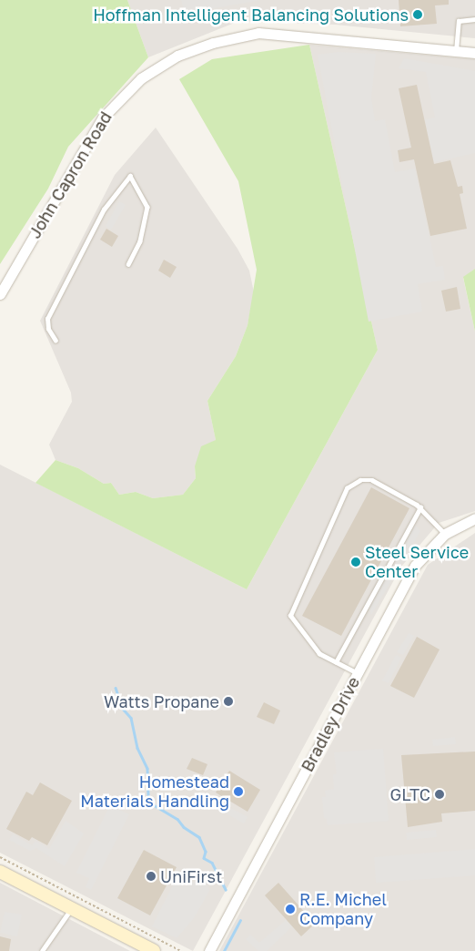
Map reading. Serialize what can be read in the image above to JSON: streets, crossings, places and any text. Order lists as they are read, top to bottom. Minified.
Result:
{"streets":{"street":["John Capron Road","Bradley Drive"]},"places":["Hoffman Intelligent Balancing Solutions","Steel Service Center","Watts Propane","Homestead Materials Handling","GLTC","UniFirst","R.E. Michel Company"]}
